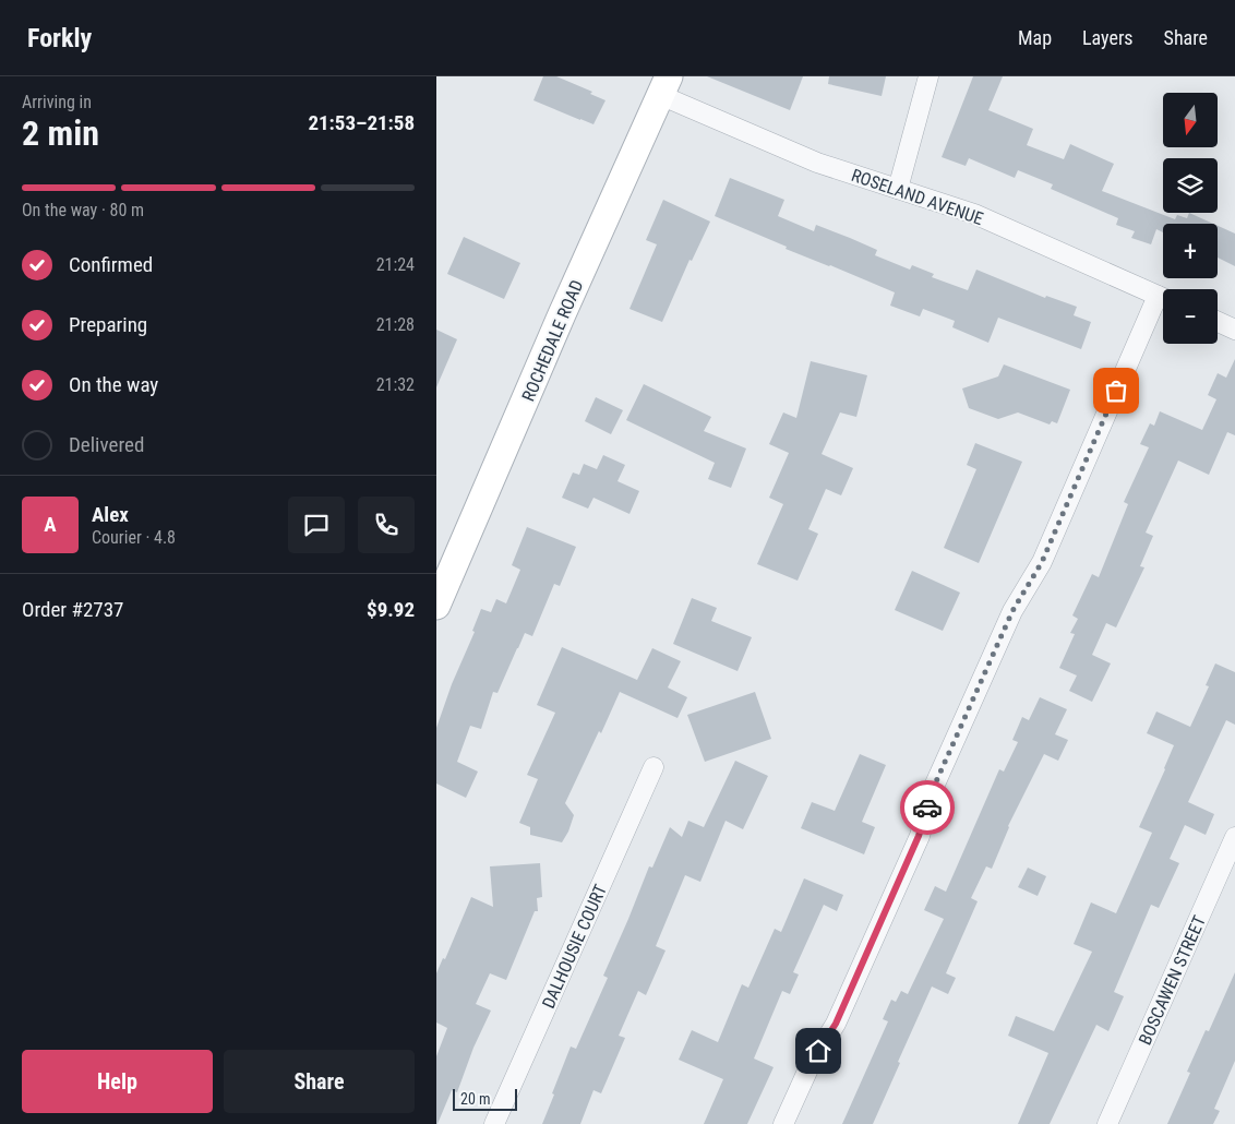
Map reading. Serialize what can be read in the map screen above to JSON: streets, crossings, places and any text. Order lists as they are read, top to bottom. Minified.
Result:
{"streets":{"main road":["ROCHEDALE ROAD"],"street":["ROSELAND AVENUE","DALHOUSIE COURT","BOSCAWEN STREET"]},"crossings":[["ROSELAND AVENUE","ROCHEDALE ROAD"]],"scale_bar":"20 m","north":"bottom","page":{"header":"Forkly","nav":["Map","Layers","Share"],"heading":["2 min","Arriving in","21:53–21:58"],"panel":["Alex","Courier · 4.8","Order #2737","$9.92"],"map_buttons":["+","−"],"bar":"On the way · 80 m","list":[["Confirmed","21:24"],["Preparing","21:28"],["On the way","21:32"],"Delivered"],"round":"A","buttons":["Help","Share"],"scale":"20 m"}}
